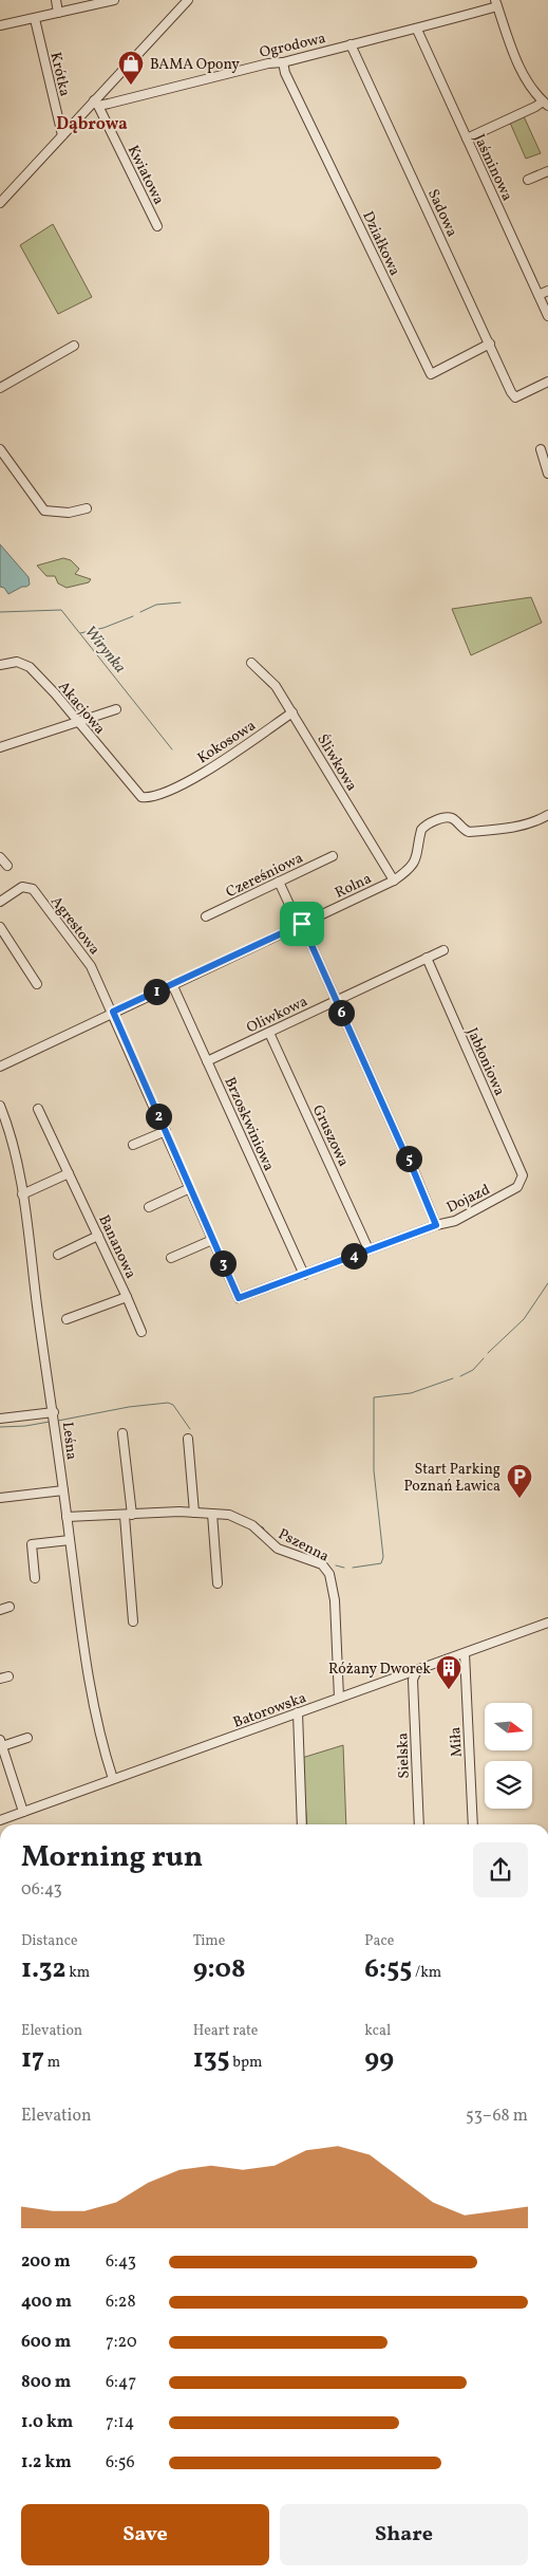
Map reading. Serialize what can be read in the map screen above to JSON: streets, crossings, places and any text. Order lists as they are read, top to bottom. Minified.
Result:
{"streets":{"street":["Ogrodowa","Krótka","Jaśminowa","Kwiatowa","Sadowa","Działkowa","Akacjowa","Kokosowa","Śliwkowa","Czereśniowa","Rolna","Agrestowa","Oliwkowa","Jabłoniowa","Brzoskwiniowa","Gruszowa","Dojazd","Bananowa","Leśna","Pszenna","Batorowska","Miła","Sielska"]},"crossings":[["Ogrodowa","Jaśminowa"],["Ogrodowa","Kwiatowa"],["Ogrodowa","Sadowa"],["Ogrodowa","Działkowa"],["Sadowa","Działkowa"],["Akacjowa","Kokosowa"],["Kokosowa","Śliwkowa"],["Śliwkowa","Rolna"],["Rolna","Agrestowa"],["Rolna","Brzoskwiniowa"],["Agrestowa","Dojazd"],["Oliwkowa","Jabłoniowa"],["Oliwkowa","Brzoskwiniowa"],["Oliwkowa","Gruszowa"],["Jabłoniowa","Dojazd"],["Brzoskwiniowa","Dojazd"],["Gruszowa","Dojazd"],["Leśna","Pszenna"],["Leśna","Batorowska"],["Pszenna","Batorowska"],["Batorowska","Miła"],["Batorowska","Sielska"]],"districts":["Dąbrowa"],"water":["Wirynka"],"places":{"shop":["BAMA Opony"],"parking":["Start Parking Poznań Ławica"],"building":["Różany Dworek"]},"north":"right","page":{"pins":["1","6","2","5","4","3"],"heading":["Morning run","06:43"],"stats":[["Distance","1.32 km"],["Time","9:08"],["Pace","6:55 /km"],["Elevation","17 m"],["Heart rate","135 bpm"],["kcal","99"]],"chart":["Elevation","53–68 m"],"list":[{"name":"200 m","note":"6:43"},{"name":"400 m","note":"6:28"},{"name":"600 m","note":"7:20"},{"name":"800 m","note":"6:47"},{"name":"1.0 km","note":"7:14"},{"name":"1.2 km","note":"6:56"}],"buttons":["Save","Share"]}}
